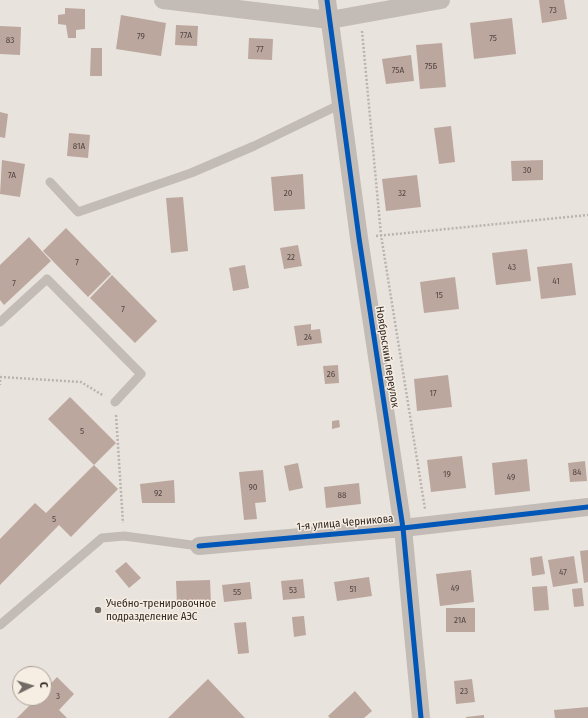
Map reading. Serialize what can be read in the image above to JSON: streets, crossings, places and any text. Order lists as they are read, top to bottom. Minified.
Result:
{"streets":{"street":["Ноябрьский переулок","1-я улица Черникова"]},"crossings":[["Ноябрьский переулок","1-я улица Черникова"]],"places":["Учебно-тренировочное подразделение АЭС"],"house_numbers":["73","77А","79","75","83","77","75Б","75А","81А","30","7А","20","32","22","7","43","41","7","15","7","24","26","17","5","84","19","49","90","92","88","5","47","49","51","53","55","21А","23","3"],"north":"right"}
